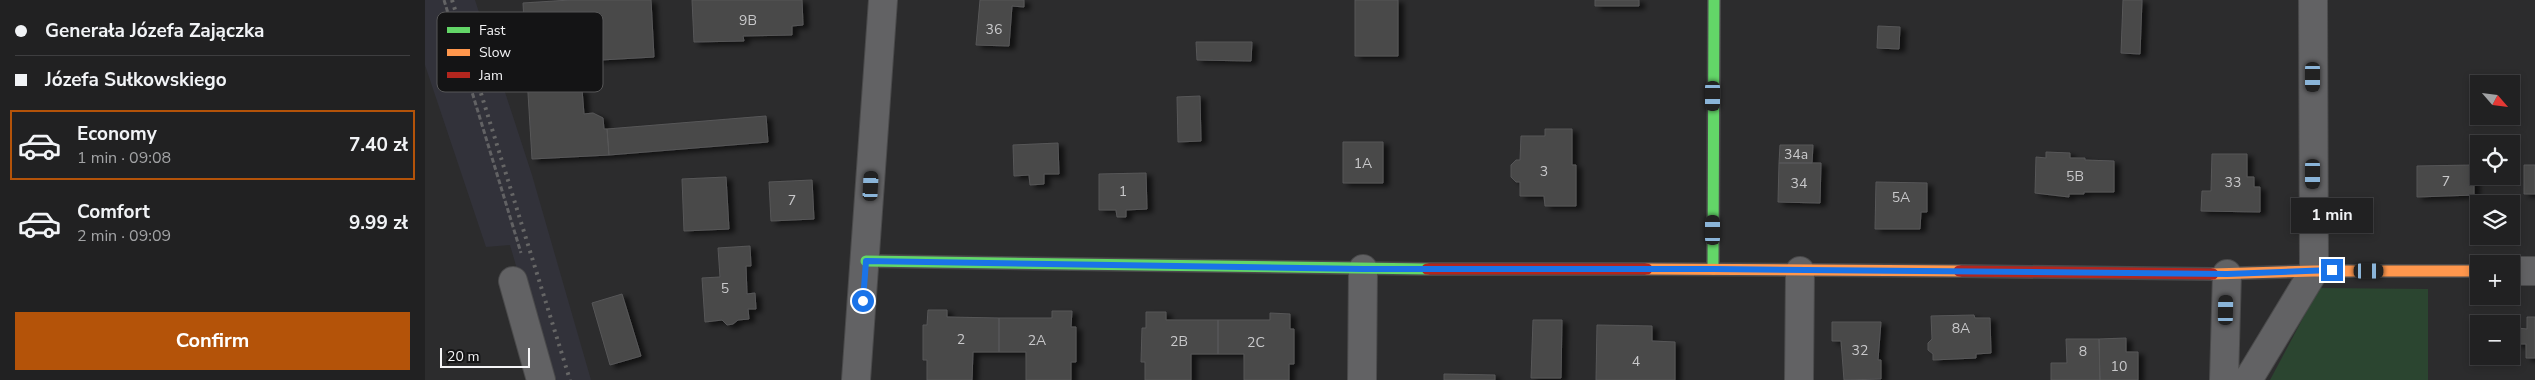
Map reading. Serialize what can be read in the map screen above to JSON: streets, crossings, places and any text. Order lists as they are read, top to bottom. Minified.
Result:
{"house_numbers":["9B","36","34a","1A","3","5B","7","33","34","1","5A","7","5","8A","2","2A","2B","2C","32","8","4","10"],"legend":["Fast","Slow","Jam"],"scale_bar":"20 m","north":"bottom right","page":{"banner":["Generała Józefa Zajączka","Józefa Sułkowskiego"],"map_buttons":["+","−"],"list":[{"name":"Economy","note":"1 min · 09:08","value":"7.40 zł"},{"name":"Comfort","note":"2 min · 09:09","value":"9.99 zł"}],"bubble":"1 min","buttons":"Confirm","scale":"20 m"}}
